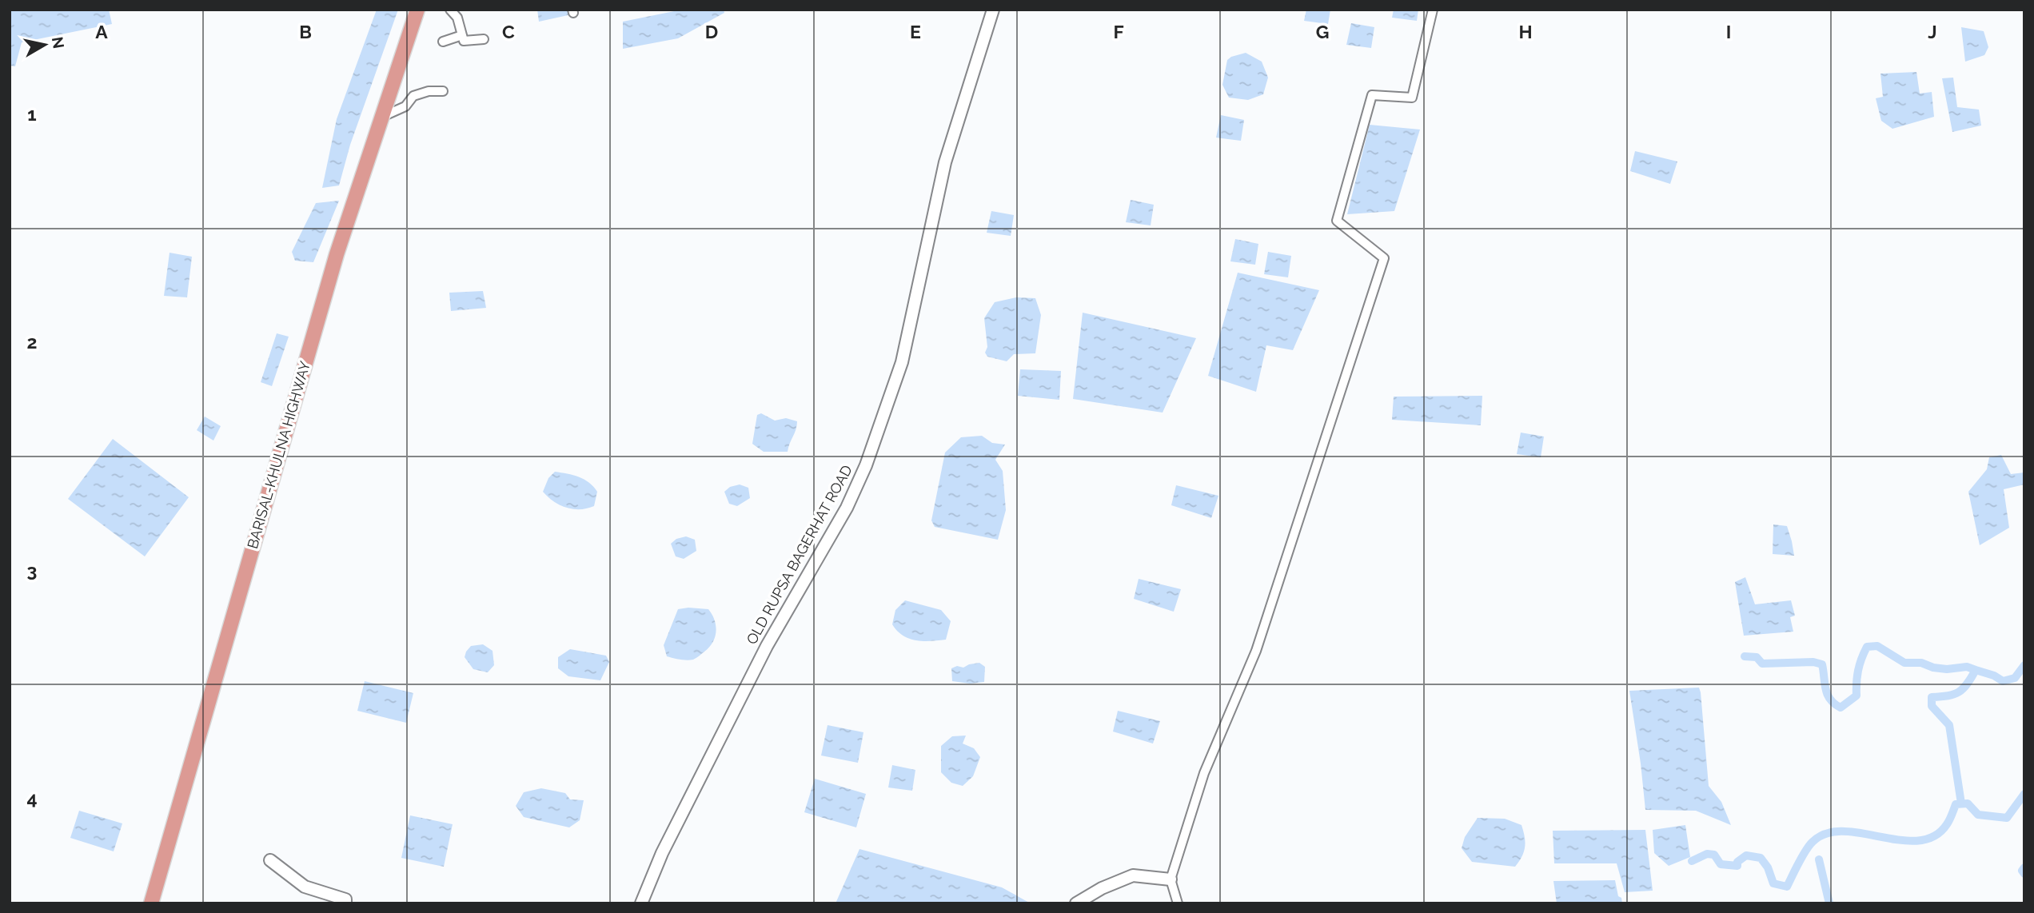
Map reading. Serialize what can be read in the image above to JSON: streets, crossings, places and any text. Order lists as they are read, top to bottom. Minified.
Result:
{"streets":{"highway":["BARISAL-KHULNA HIGHWAY"],"street":["OLD RUPSA BAGERHAT ROAD"]},"north":"right","grid":{"columns":["A","B","C","D","E","F","G","H","I","J"],"rows":["1","2","3","4"]}}
